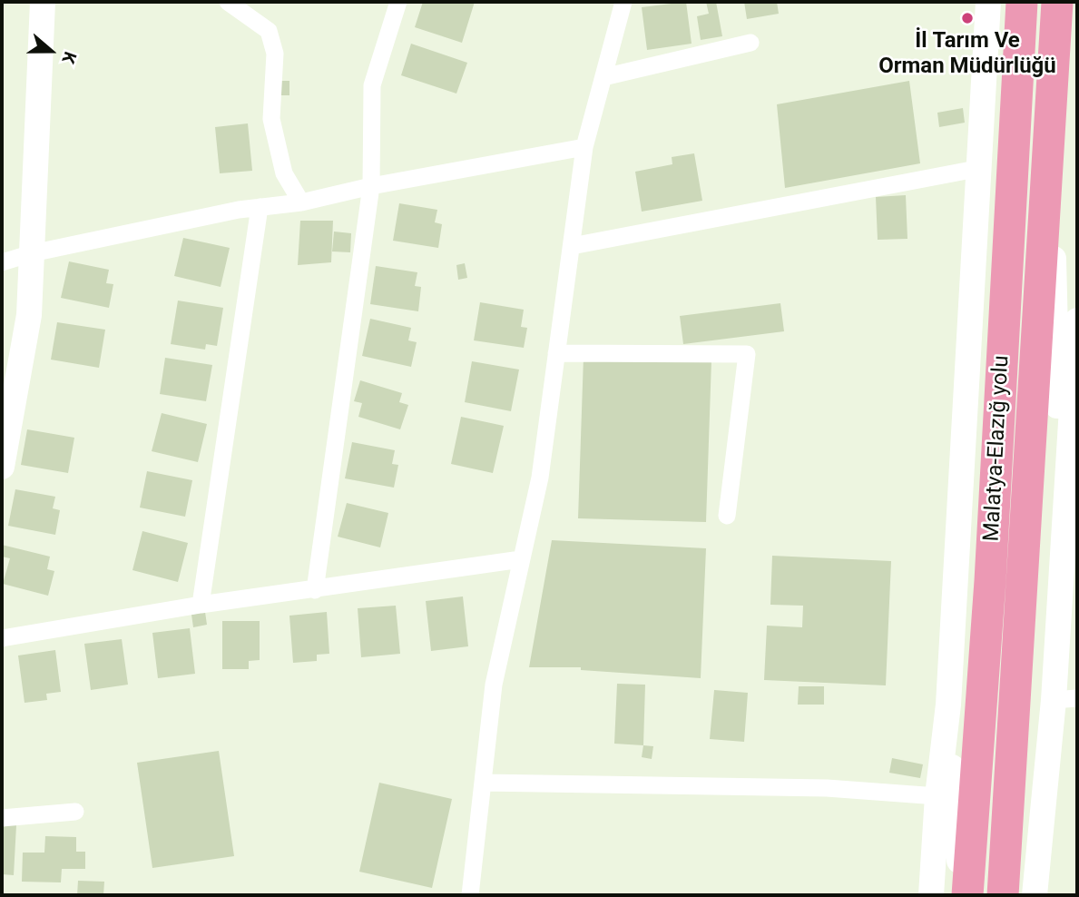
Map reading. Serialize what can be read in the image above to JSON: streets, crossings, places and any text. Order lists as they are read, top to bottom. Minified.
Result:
{"streets":{"highway":["Malatya-Elazığ yolu"]},"places":["İl Tarım Ve Orman Müdürlüğü"],"north":"right"}
